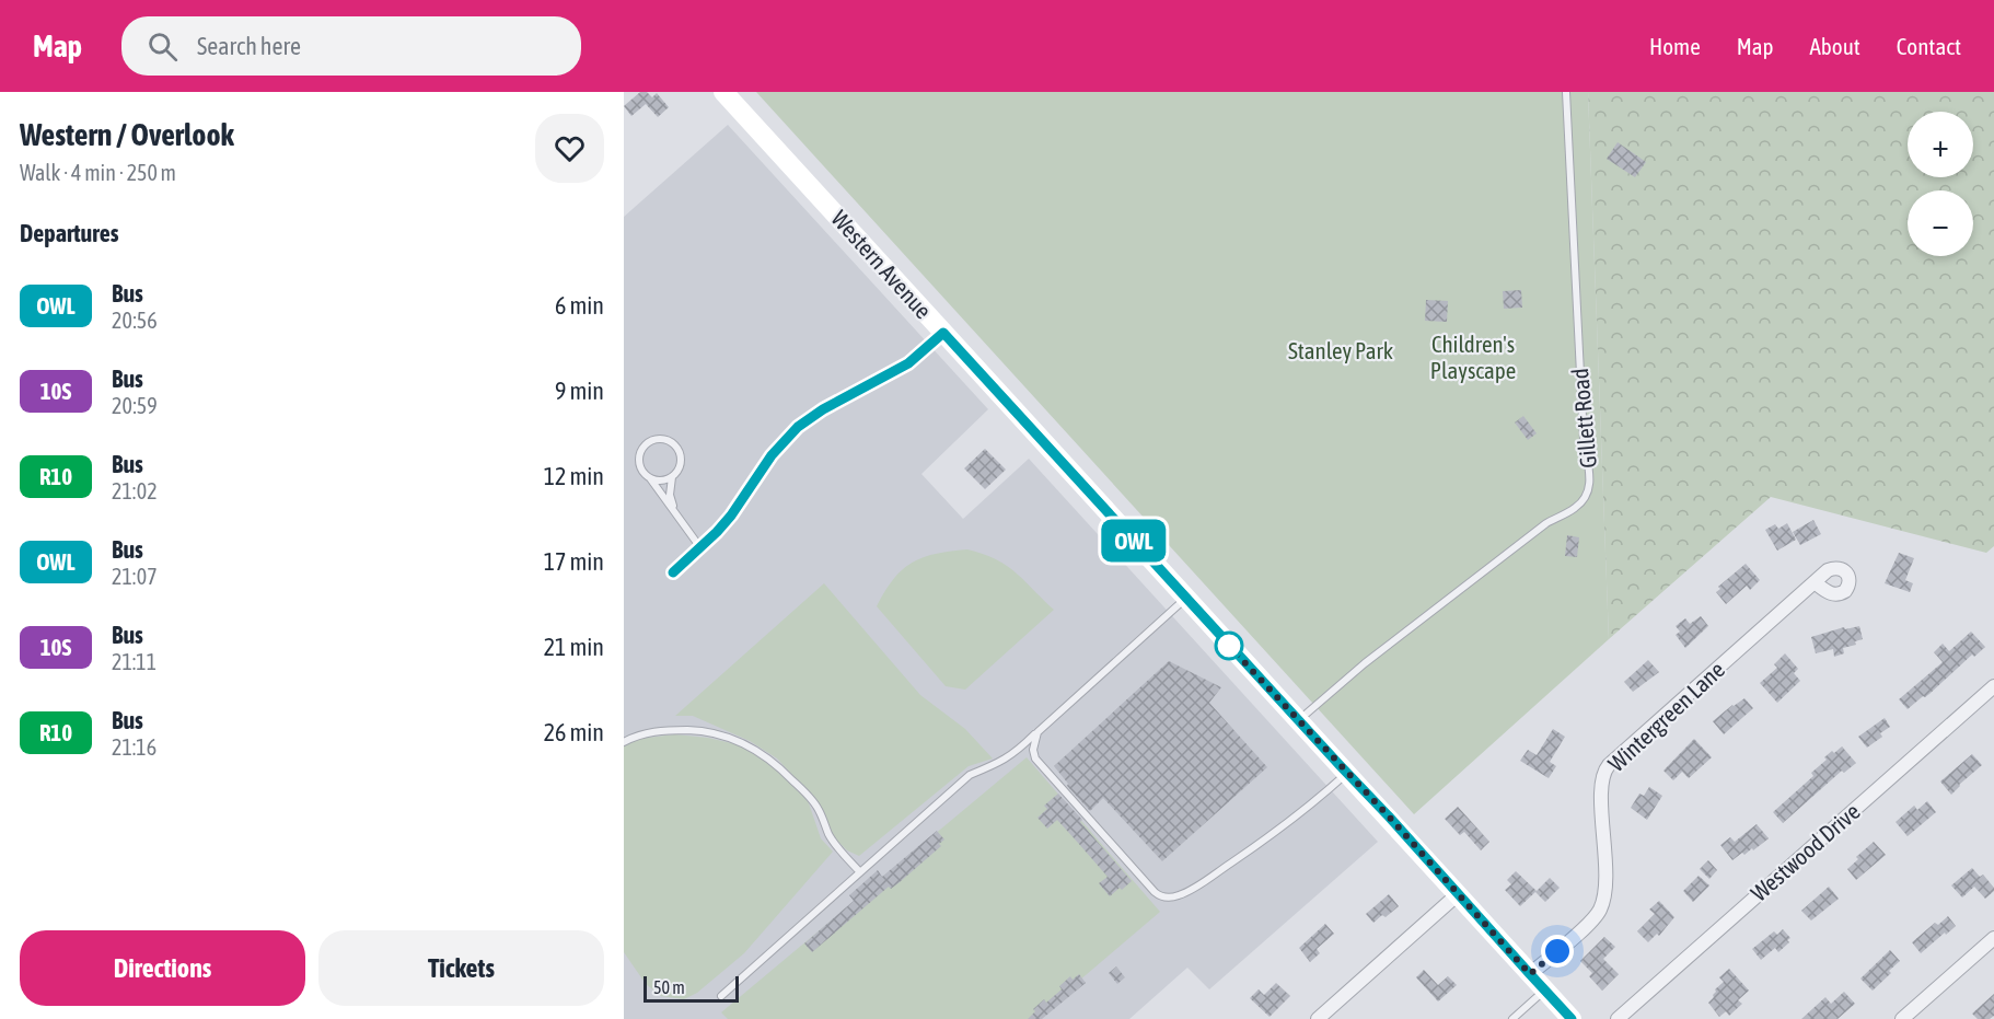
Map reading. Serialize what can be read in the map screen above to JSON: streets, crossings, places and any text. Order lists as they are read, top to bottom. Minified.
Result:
{"streets":{"main road":["Western Avenue"],"street":["Wintergreen Lane","Westwood Drive"],"lane":["Gillett Road"]},"crossings":[["Western Avenue","Gillett Road"],["Western Avenue","Wintergreen Lane"]],"parks":["Children's Playscape","Stanley Park"],"lines":["bus line OWL"],"scale_bar":"50 m","page":{"header":"Map","search":"Search here","nav":["Home","Map","About","Contact"],"heading":[["Western / Overlook","Walk · 4 min · 250 m"],"Departures"],"on_map":"OWL","map_buttons":["+","−"],"list":[{"mark":"OWL","name":"Bus","note":"20:56","value":"6 min"},{"mark":"10S","name":"Bus","note":"20:59","value":"9 min"},{"mark":"R10","name":"Bus","note":"21:02","value":"12 min"},{"mark":"OWL","name":"Bus","note":"21:07","value":"17 min"},{"mark":"10S","name":"Bus","note":"21:11","value":"21 min"},{"mark":"R10","name":"Bus","note":"21:16","value":"26 min"}],"buttons":["Directions","Tickets"],"scale":"50 m"}}
